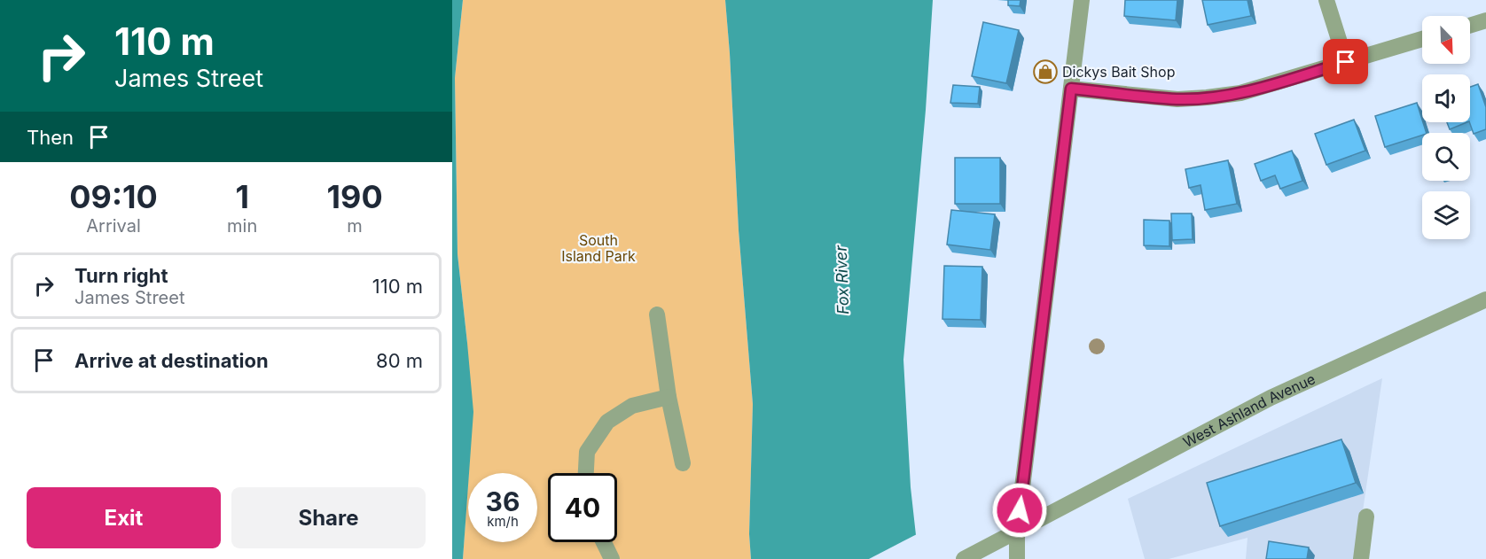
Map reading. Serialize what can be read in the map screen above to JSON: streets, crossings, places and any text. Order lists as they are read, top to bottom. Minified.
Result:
{"streets":{"street":["West Ashland Avenue"]},"water":["Fox River"],"parks":["South Island Park"],"places":{"shop":["Dickys Bait Shop"]},"north":"bottom right","page":{"turn":["110 m","James Street"],"then":"Then","eta":["09:10","Arrival","1","min","190","m"],"list":[{"name":"Turn right","note":"James Street","value":"110 m"},{"name":"Arrive at destination","value":"80 m"}],"speed":"36 km/h","limit":"40","buttons":["Exit","Share"]}}
